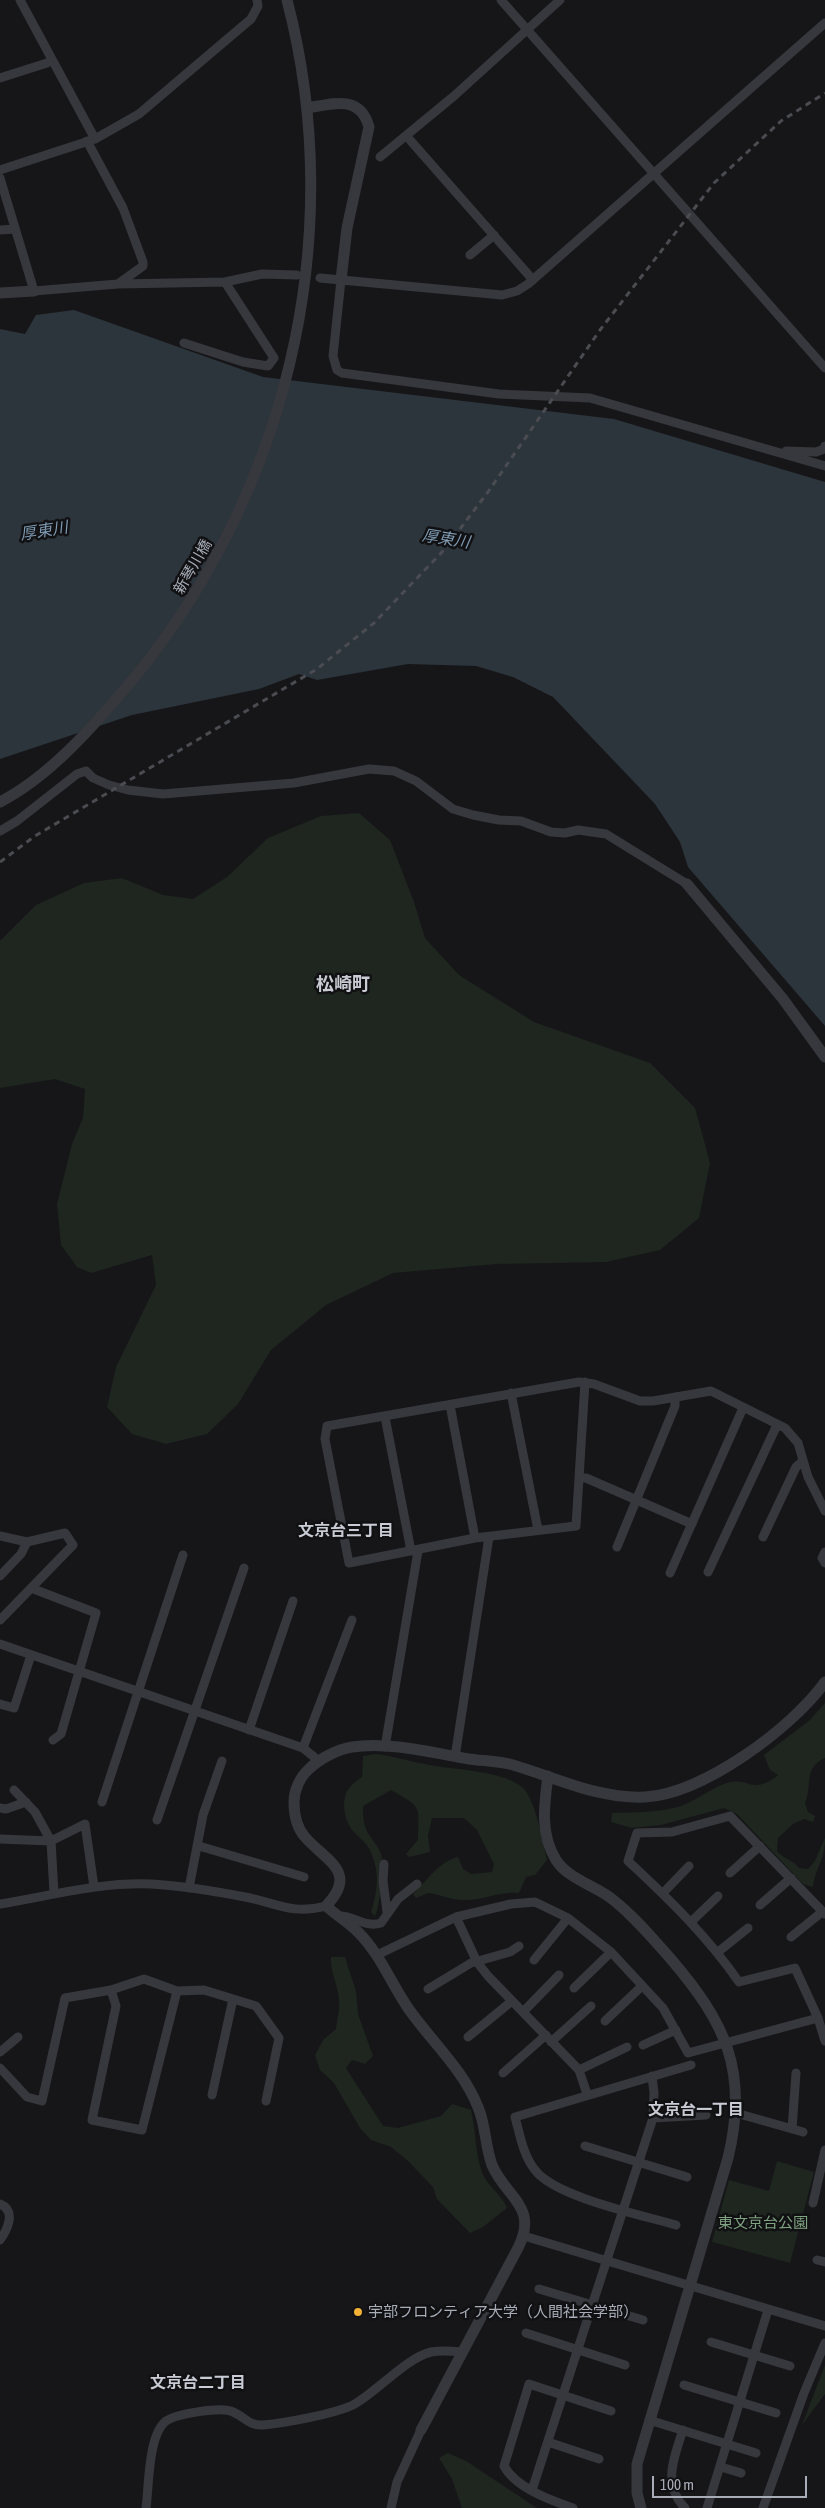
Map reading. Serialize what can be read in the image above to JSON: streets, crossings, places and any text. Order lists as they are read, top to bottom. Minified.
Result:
{"streets":{"street":["新琴川橋"]},"districts":["松崎町","文京台三丁目","文京台一丁目","文京台二丁目"],"water":["厚東川"],"parks":["東文京台公園"],"places":["宇部フロンティア大学（人間社会学部）"],"scale_bar":"100 m"}
